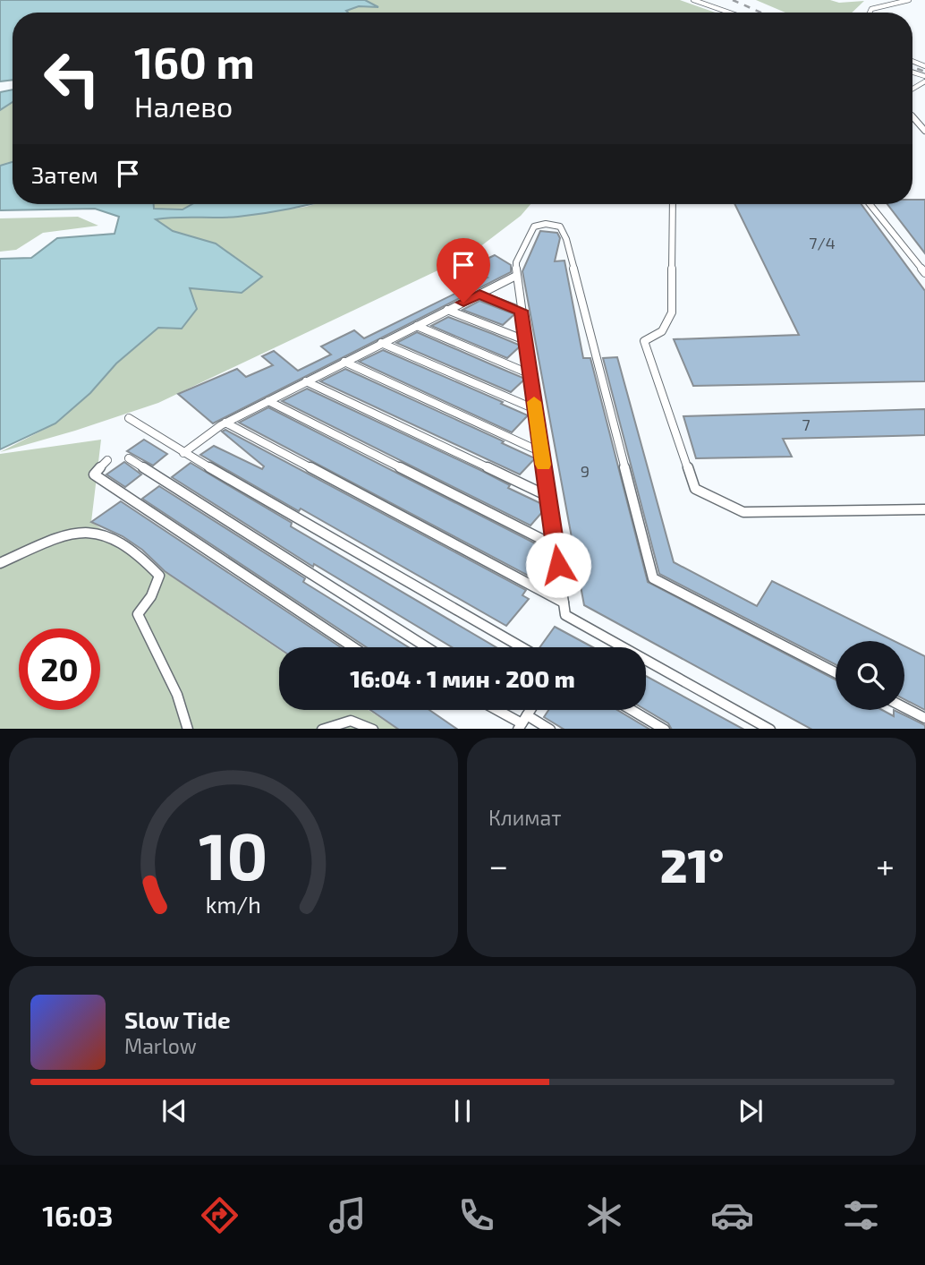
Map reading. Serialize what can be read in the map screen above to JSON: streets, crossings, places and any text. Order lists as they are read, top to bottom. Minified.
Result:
{"house_numbers":["7/4","7","9"],"page":{"turn":["160 m","Налево"],"then":"Затем","limit":"20","trip":"16:04 · 1 мин · 200 m","tile":"Климат","heat":["−","21°","+"],"song":["Slow Tide","Marlow"],"tabs":"16:03","gauge":["10","km/h"]}}
